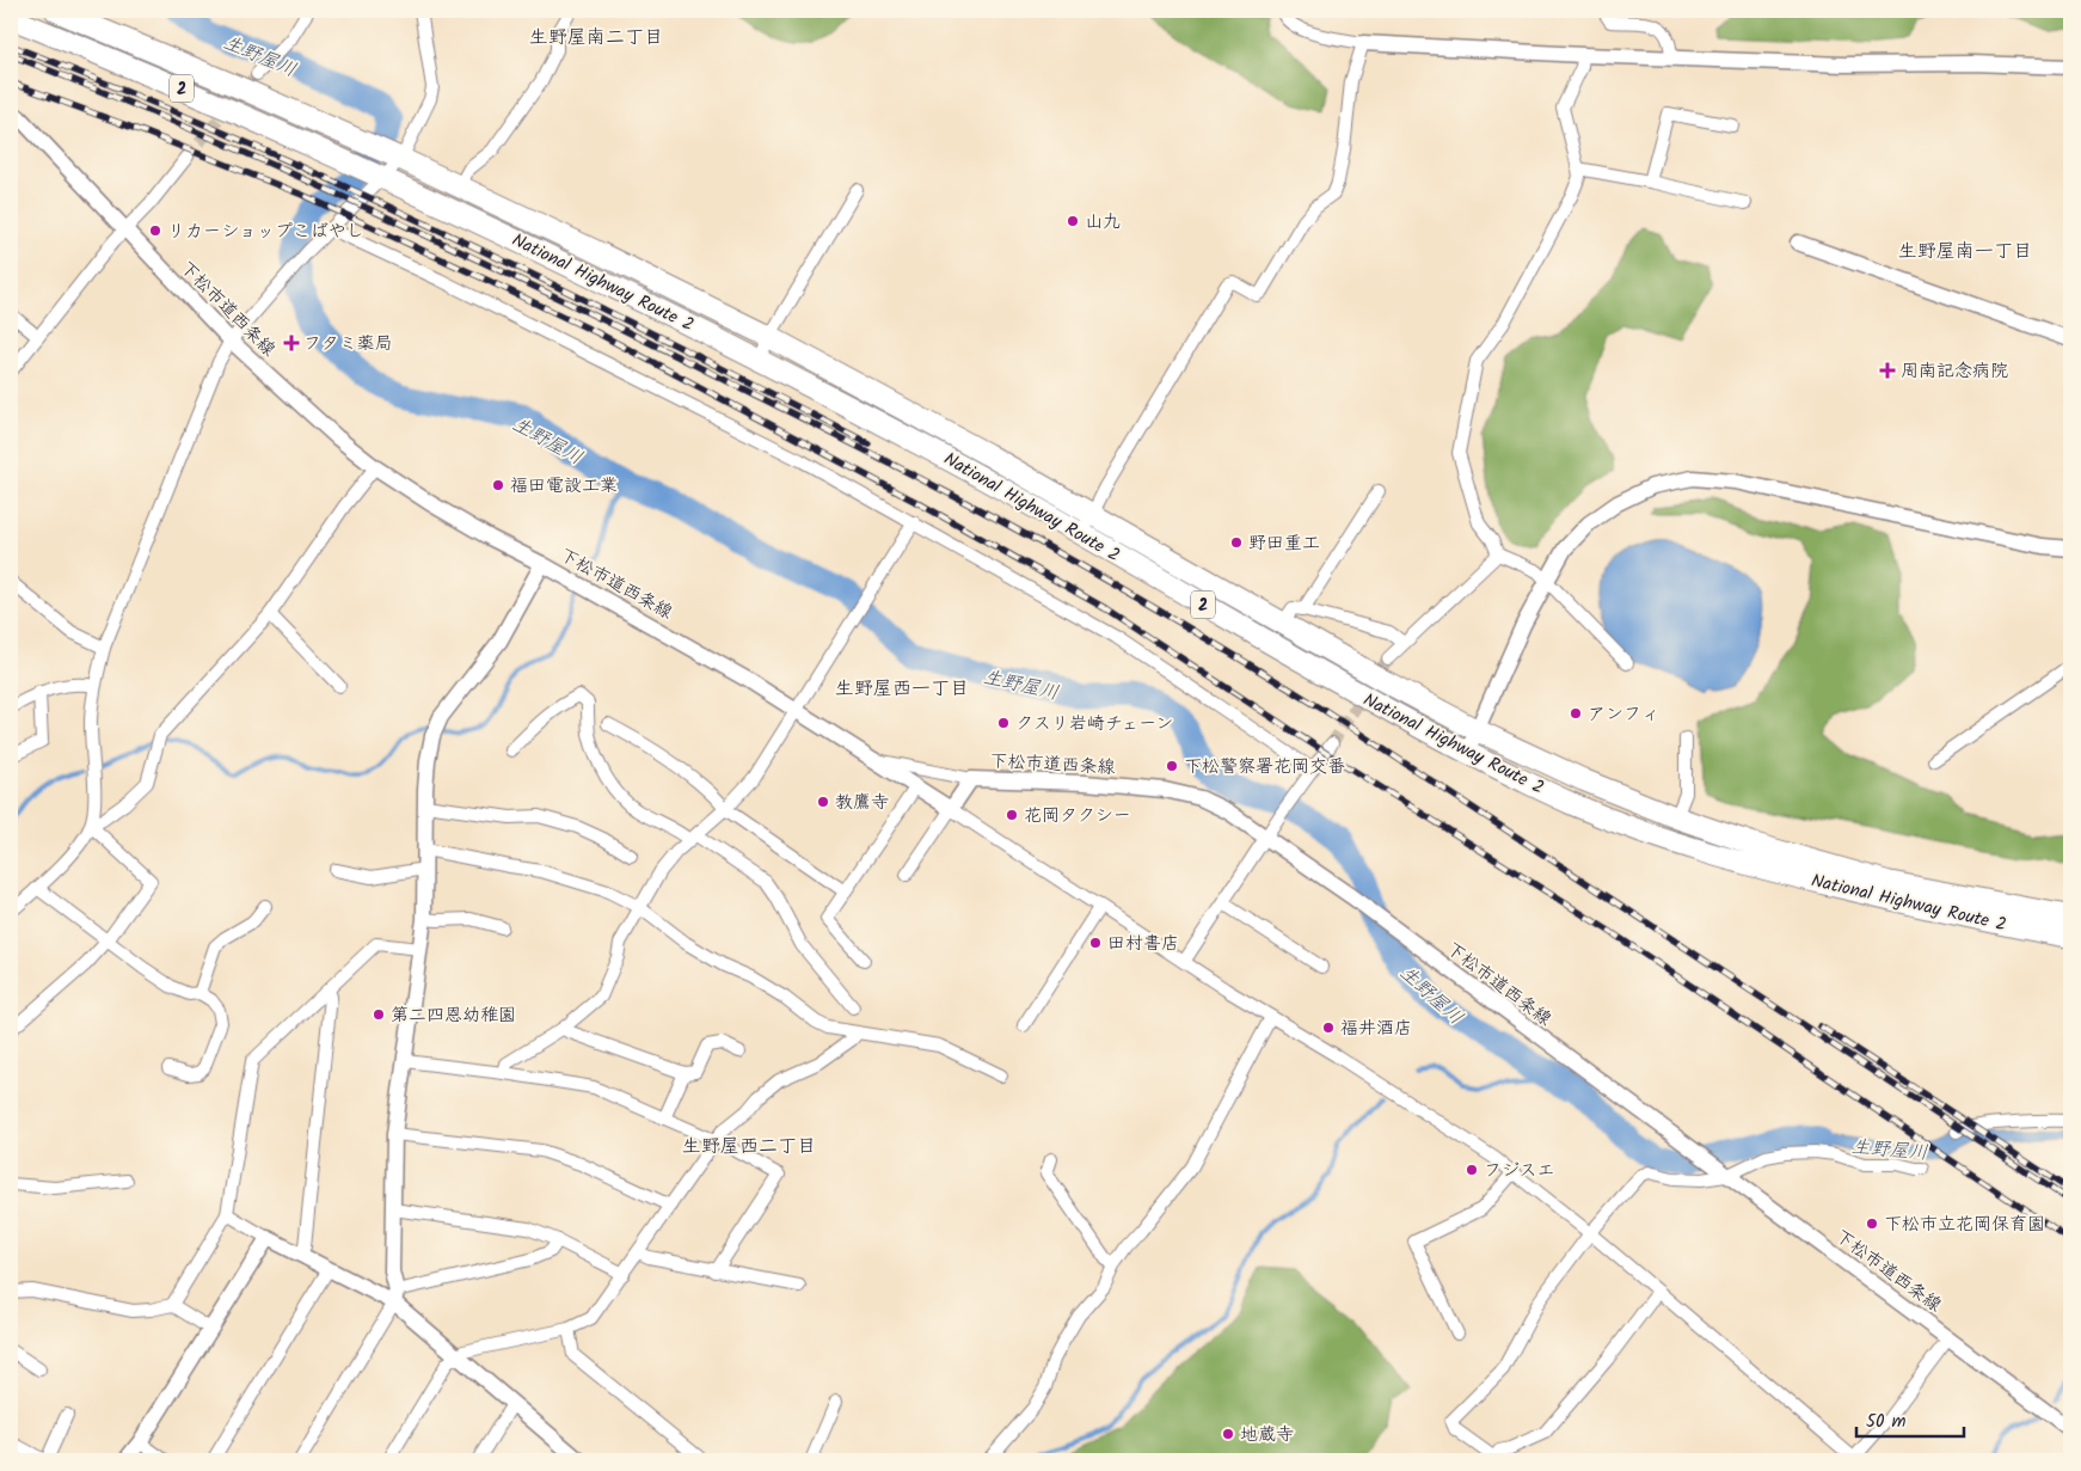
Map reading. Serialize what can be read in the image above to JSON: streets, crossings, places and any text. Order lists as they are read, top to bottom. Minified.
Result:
{"streets":{"highway":["2","National Highway Route 2"],"street":["下松市道西条線"]},"districts":["生野屋南二丁目","生野屋南一丁目","生野屋西一丁目","生野屋西二丁目"],"water":["生野屋川"],"places":{"other":["山九","リカーショップこばやし","福田電設工業","野田重工","アンフィ","クスリ岩崎チェーン","下松警察署花岡交番","教鷹寺","花岡タクシー","田村書店","第二四恩幼稚園","福井酒店","フジスエ","下松市立花岡保育園","地蔵寺"],"health":["フタミ薬局","周南記念病院"]},"scale_bar":"50 m"}
